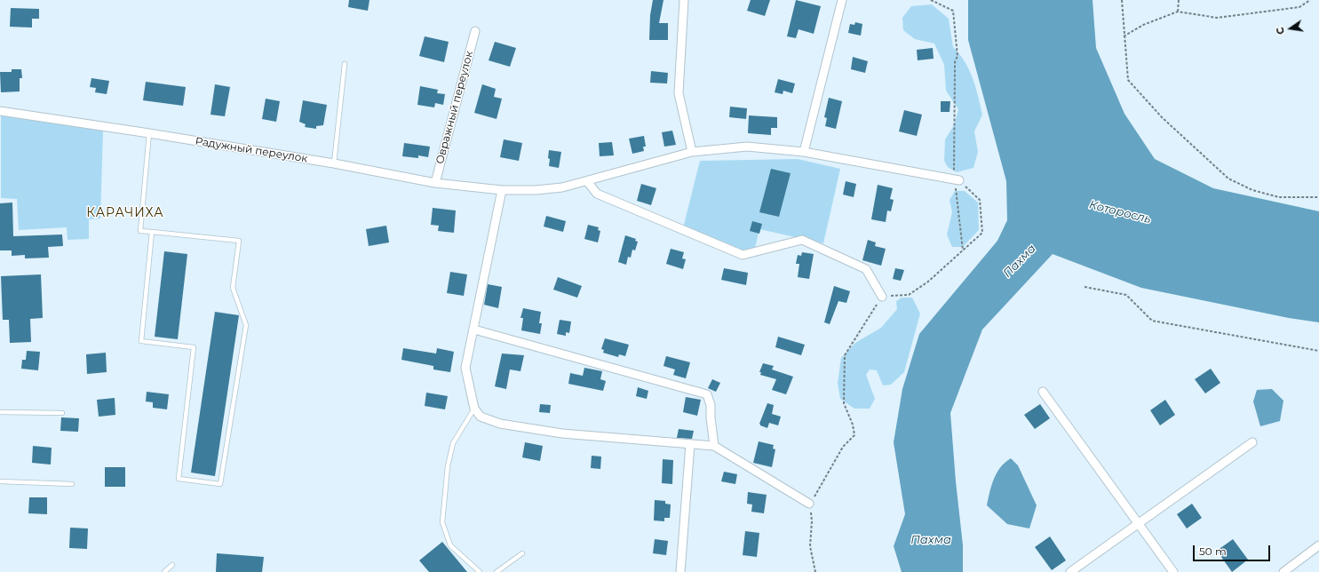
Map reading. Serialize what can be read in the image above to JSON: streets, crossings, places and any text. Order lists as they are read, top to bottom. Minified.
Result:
{"streets":{"street":["Овражный переулок","Радужный переулок"]},"crossings":[["Овражный переулок","Радужный переулок"]],"districts":["КАРАЧИХА"],"water":["Которосль","Пахма"],"scale_bar":"50 m","north":"left"}
